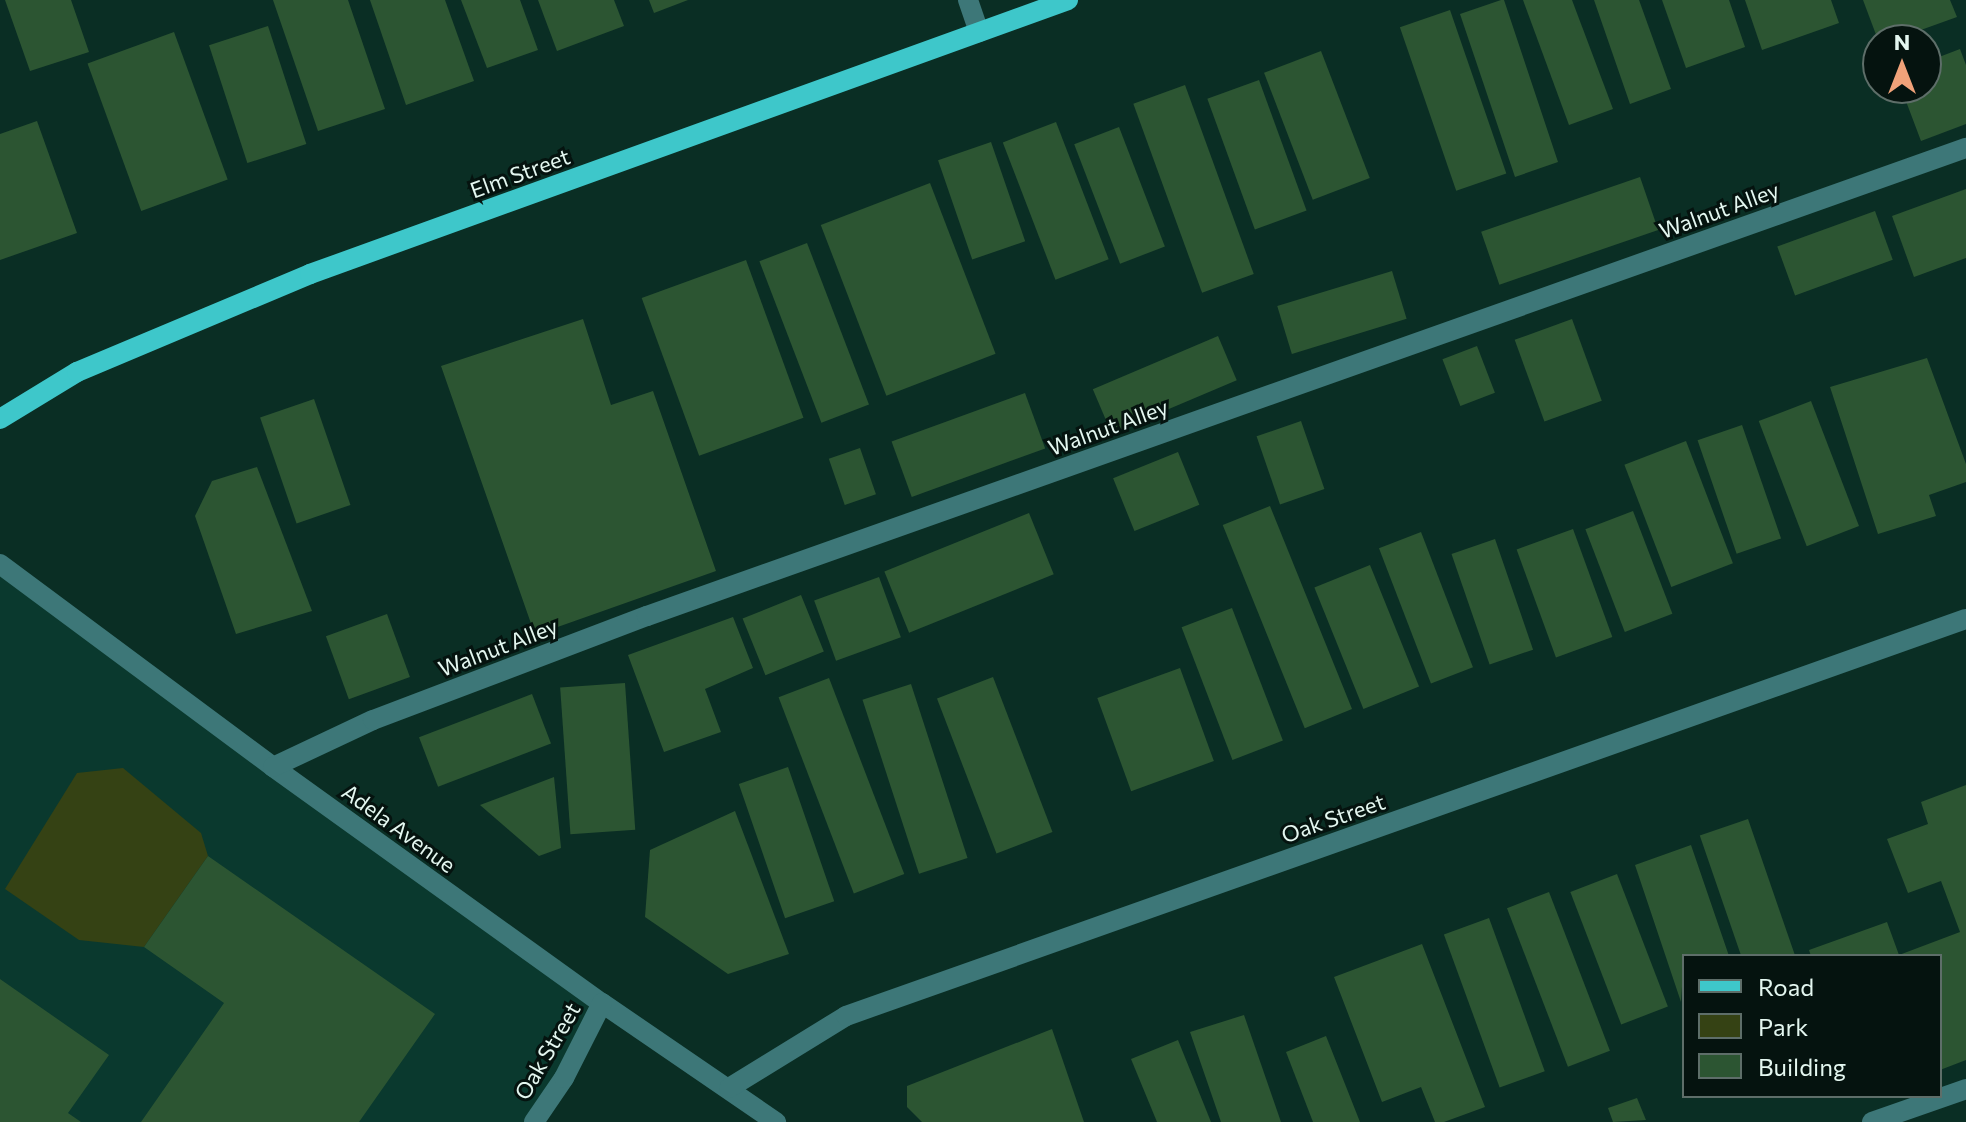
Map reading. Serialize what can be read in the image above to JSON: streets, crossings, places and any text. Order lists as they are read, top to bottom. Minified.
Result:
{"streets":{"main road":["Elm Street"],"street":["Walnut Alley","Oak Street","Adela Avenue"]},"crossings":[["Walnut Alley","Adela Avenue"],["Oak Street","Adela Avenue"]],"legend":["Road","Park","Building"],"north":"top"}
